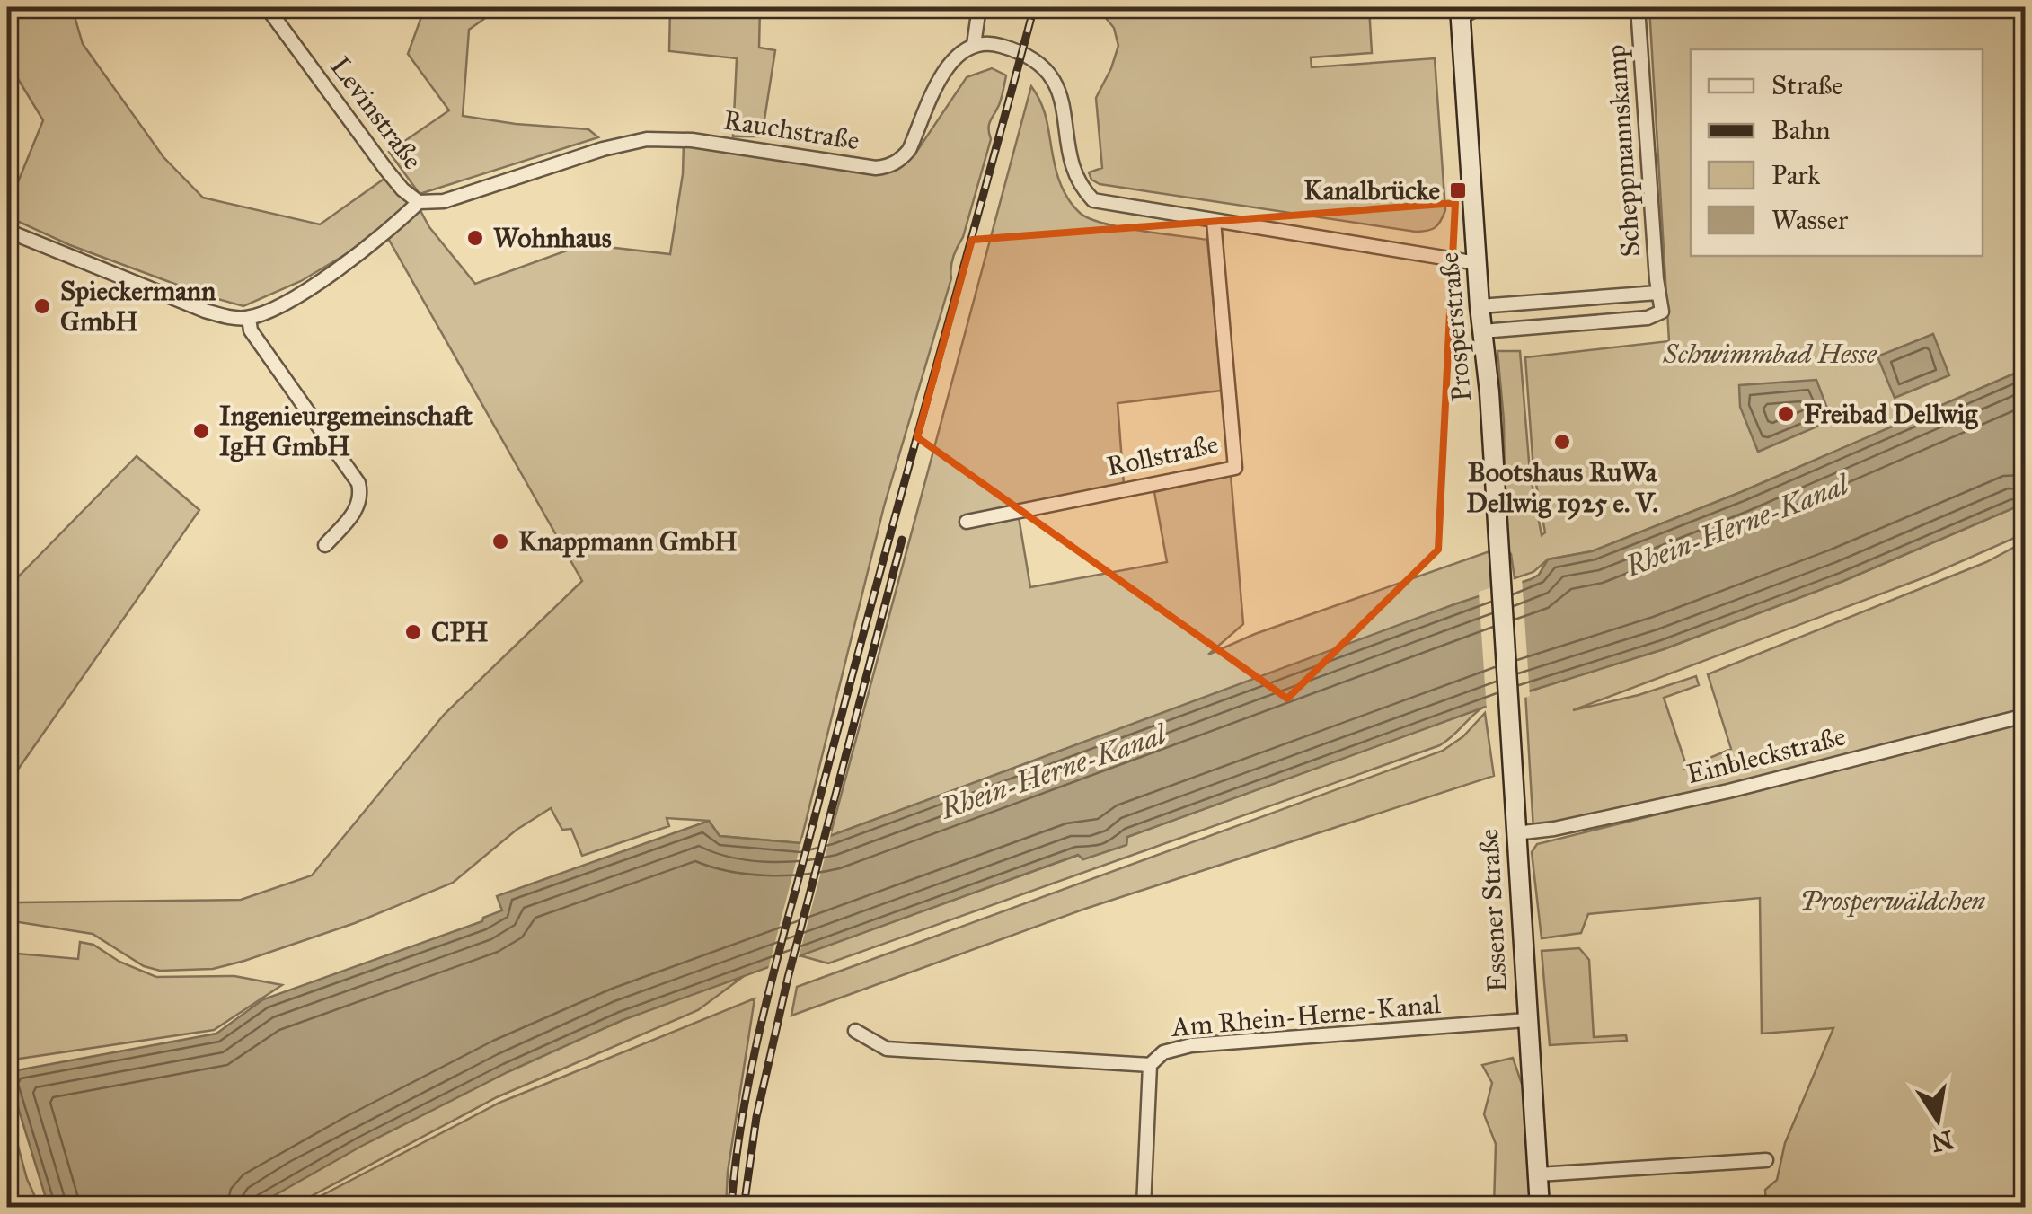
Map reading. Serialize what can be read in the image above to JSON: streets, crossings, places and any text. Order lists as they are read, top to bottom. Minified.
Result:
{"streets":{"main road":["Prosperstraße","Essener Straße"],"street":["Levinstraße","Rauchstraße","Scheppmannskamp","Rollstraße","Einbleckstraße","Am Rhein-Herne-Kanal"]},"crossings":[["Levinstraße","Rauchstraße"],["Scheppmannskamp","Prosperstraße"],["Prosperstraße","Essener Straße"],["Einbleckstraße","Essener Straße"],["Essener Straße","Am Rhein-Herne-Kanal"]],"water":["Rhein-Herne-Kanal"],"parks":["Schwimmbad Hesse","Prosperwäldchen"],"places":{"transit":["Kanalbrücke"],"other":["Wohnhaus","Spieckermann GmbH","Freibad Dellwig","Ingenieurgemeinschaft IgH GmbH","Bootshaus RuWa Dellwig 1925 e. V.","Knappmann GmbH","CPH"]},"legend":["Straße","Bahn","Park","Wasser"],"north":"bottom"}
